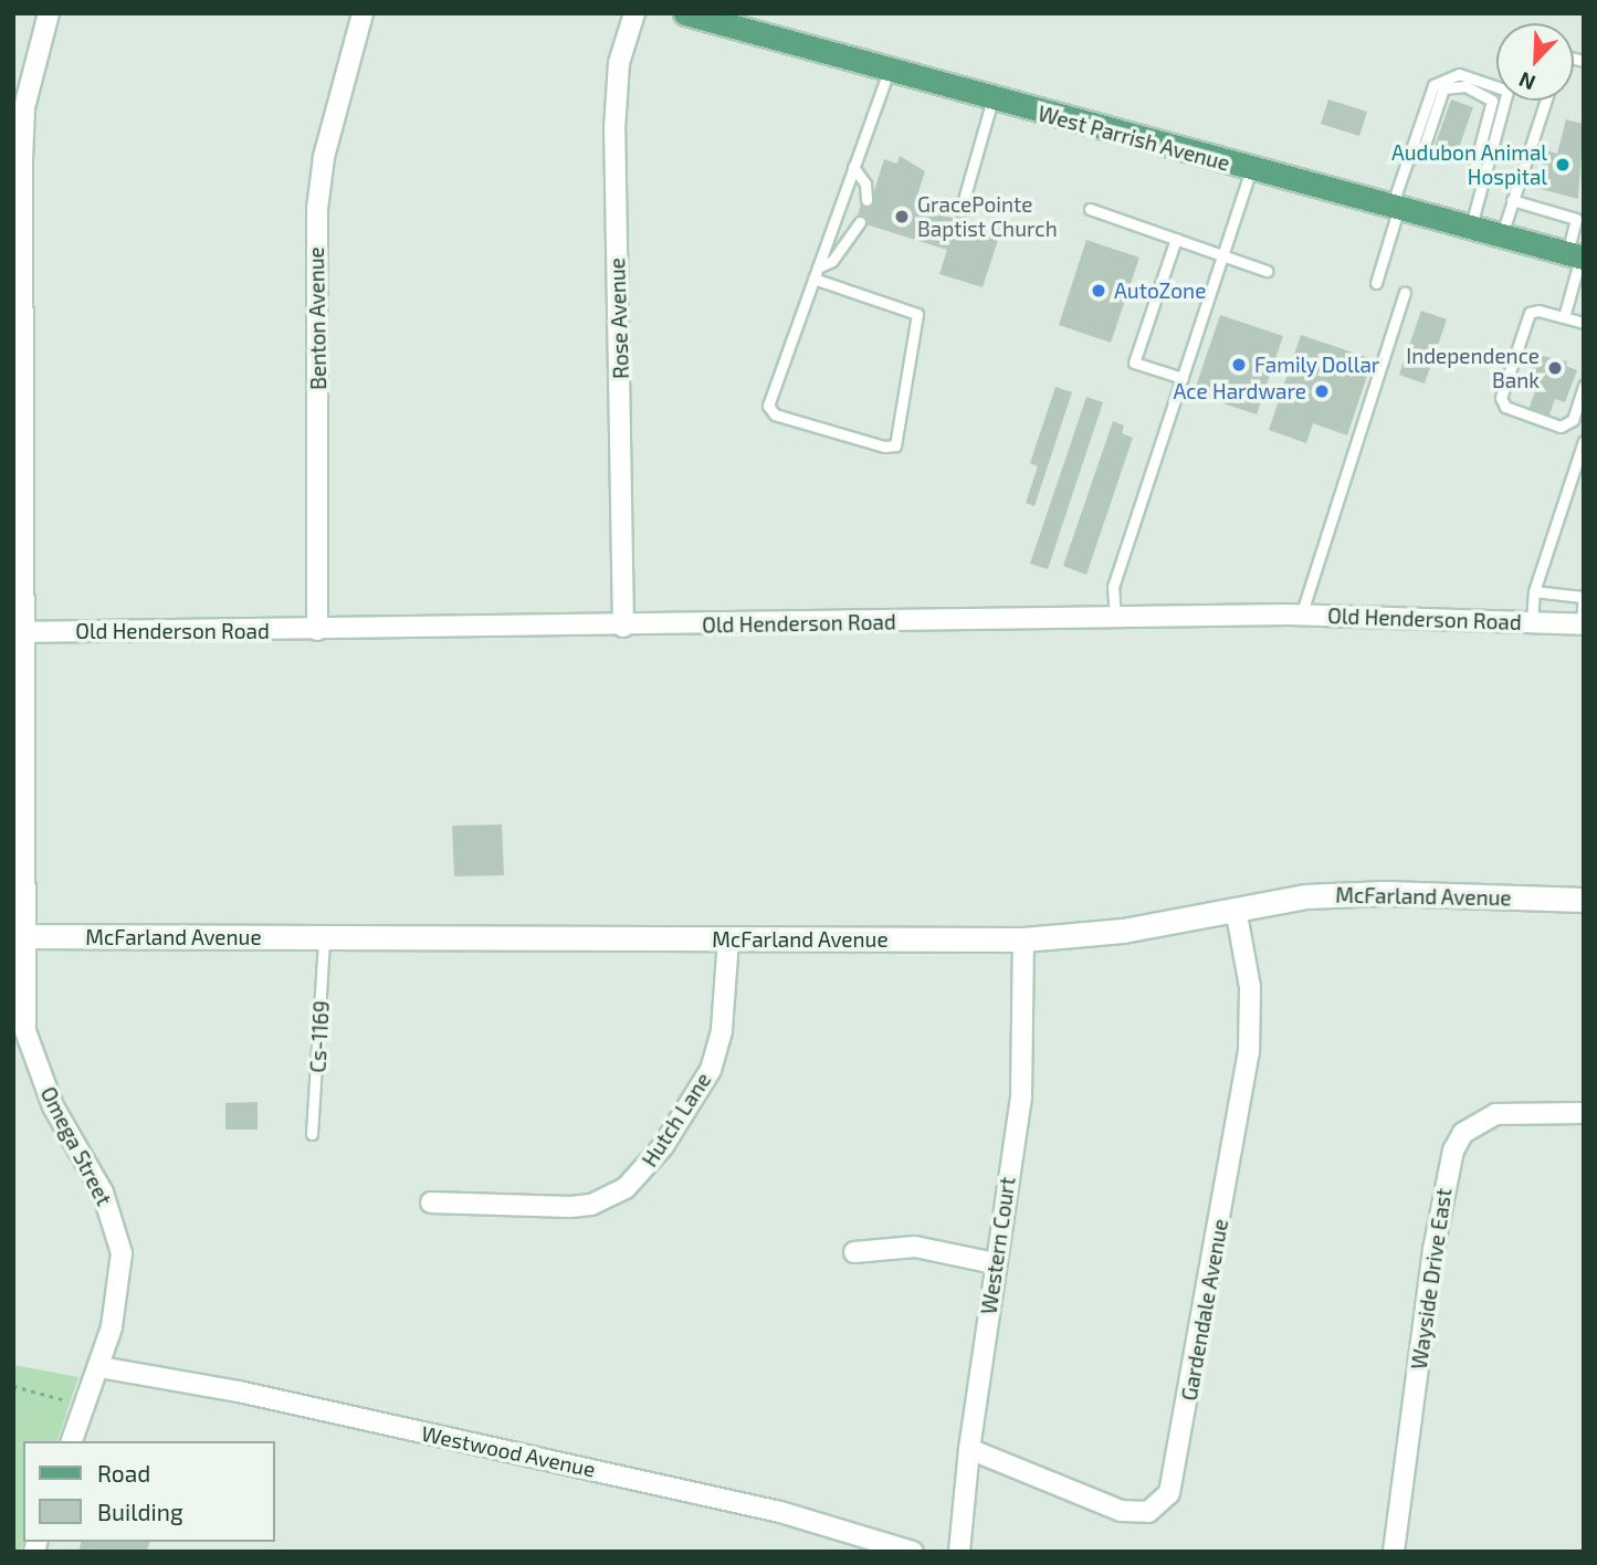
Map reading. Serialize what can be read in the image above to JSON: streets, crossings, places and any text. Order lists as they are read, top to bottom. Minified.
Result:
{"streets":{"main road":["West Parrish Avenue"],"street":["Benton Avenue","Rose Avenue","Old Henderson Road","McFarland Avenue","Hutch Lane","Omega Street","Western Court","Wayside Drive East","Gardendale Avenue","Westwood Avenue"],"lane":["Cs-1169"]},"crossings":[["Benton Avenue","Old Henderson Road"],["Rose Avenue","Old Henderson Road"],["Old Henderson Road","Omega Street"],["McFarland Avenue","Cs-1169"],["McFarland Avenue","Hutch Lane"],["McFarland Avenue","Omega Street"],["McFarland Avenue","Western Court"],["McFarland Avenue","Gardendale Avenue"],["Omega Street","Westwood Avenue"],["Western Court","Gardendale Avenue"]],"places":["Audubon Animal Hospital","GracePointe Baptist Church","AutoZone","Family Dollar","Independence Bank","Ace Hardware"],"legend":["Road","Building"],"north":"bottom left"}
